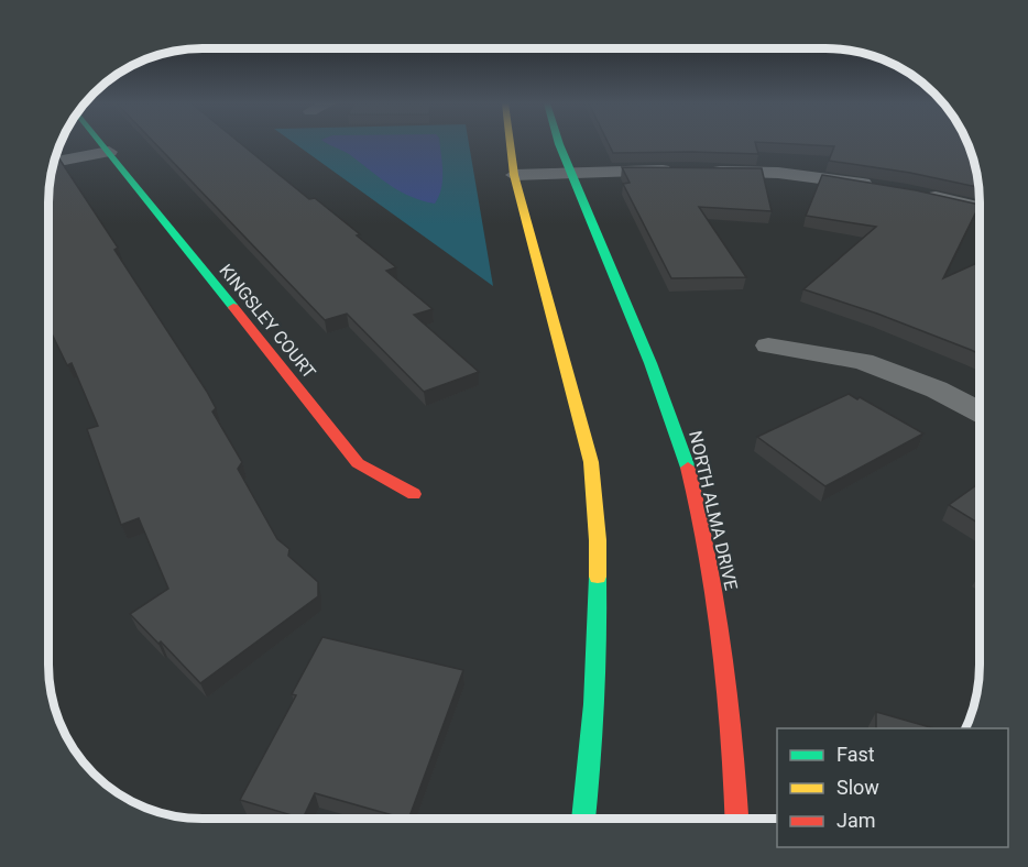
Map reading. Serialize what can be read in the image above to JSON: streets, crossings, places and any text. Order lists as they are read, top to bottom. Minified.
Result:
{"streets":{"main road":["KINGSLEY COURT","NORTH ALMA DRIVE"]},"legend":["Fast","Slow","Jam"]}
